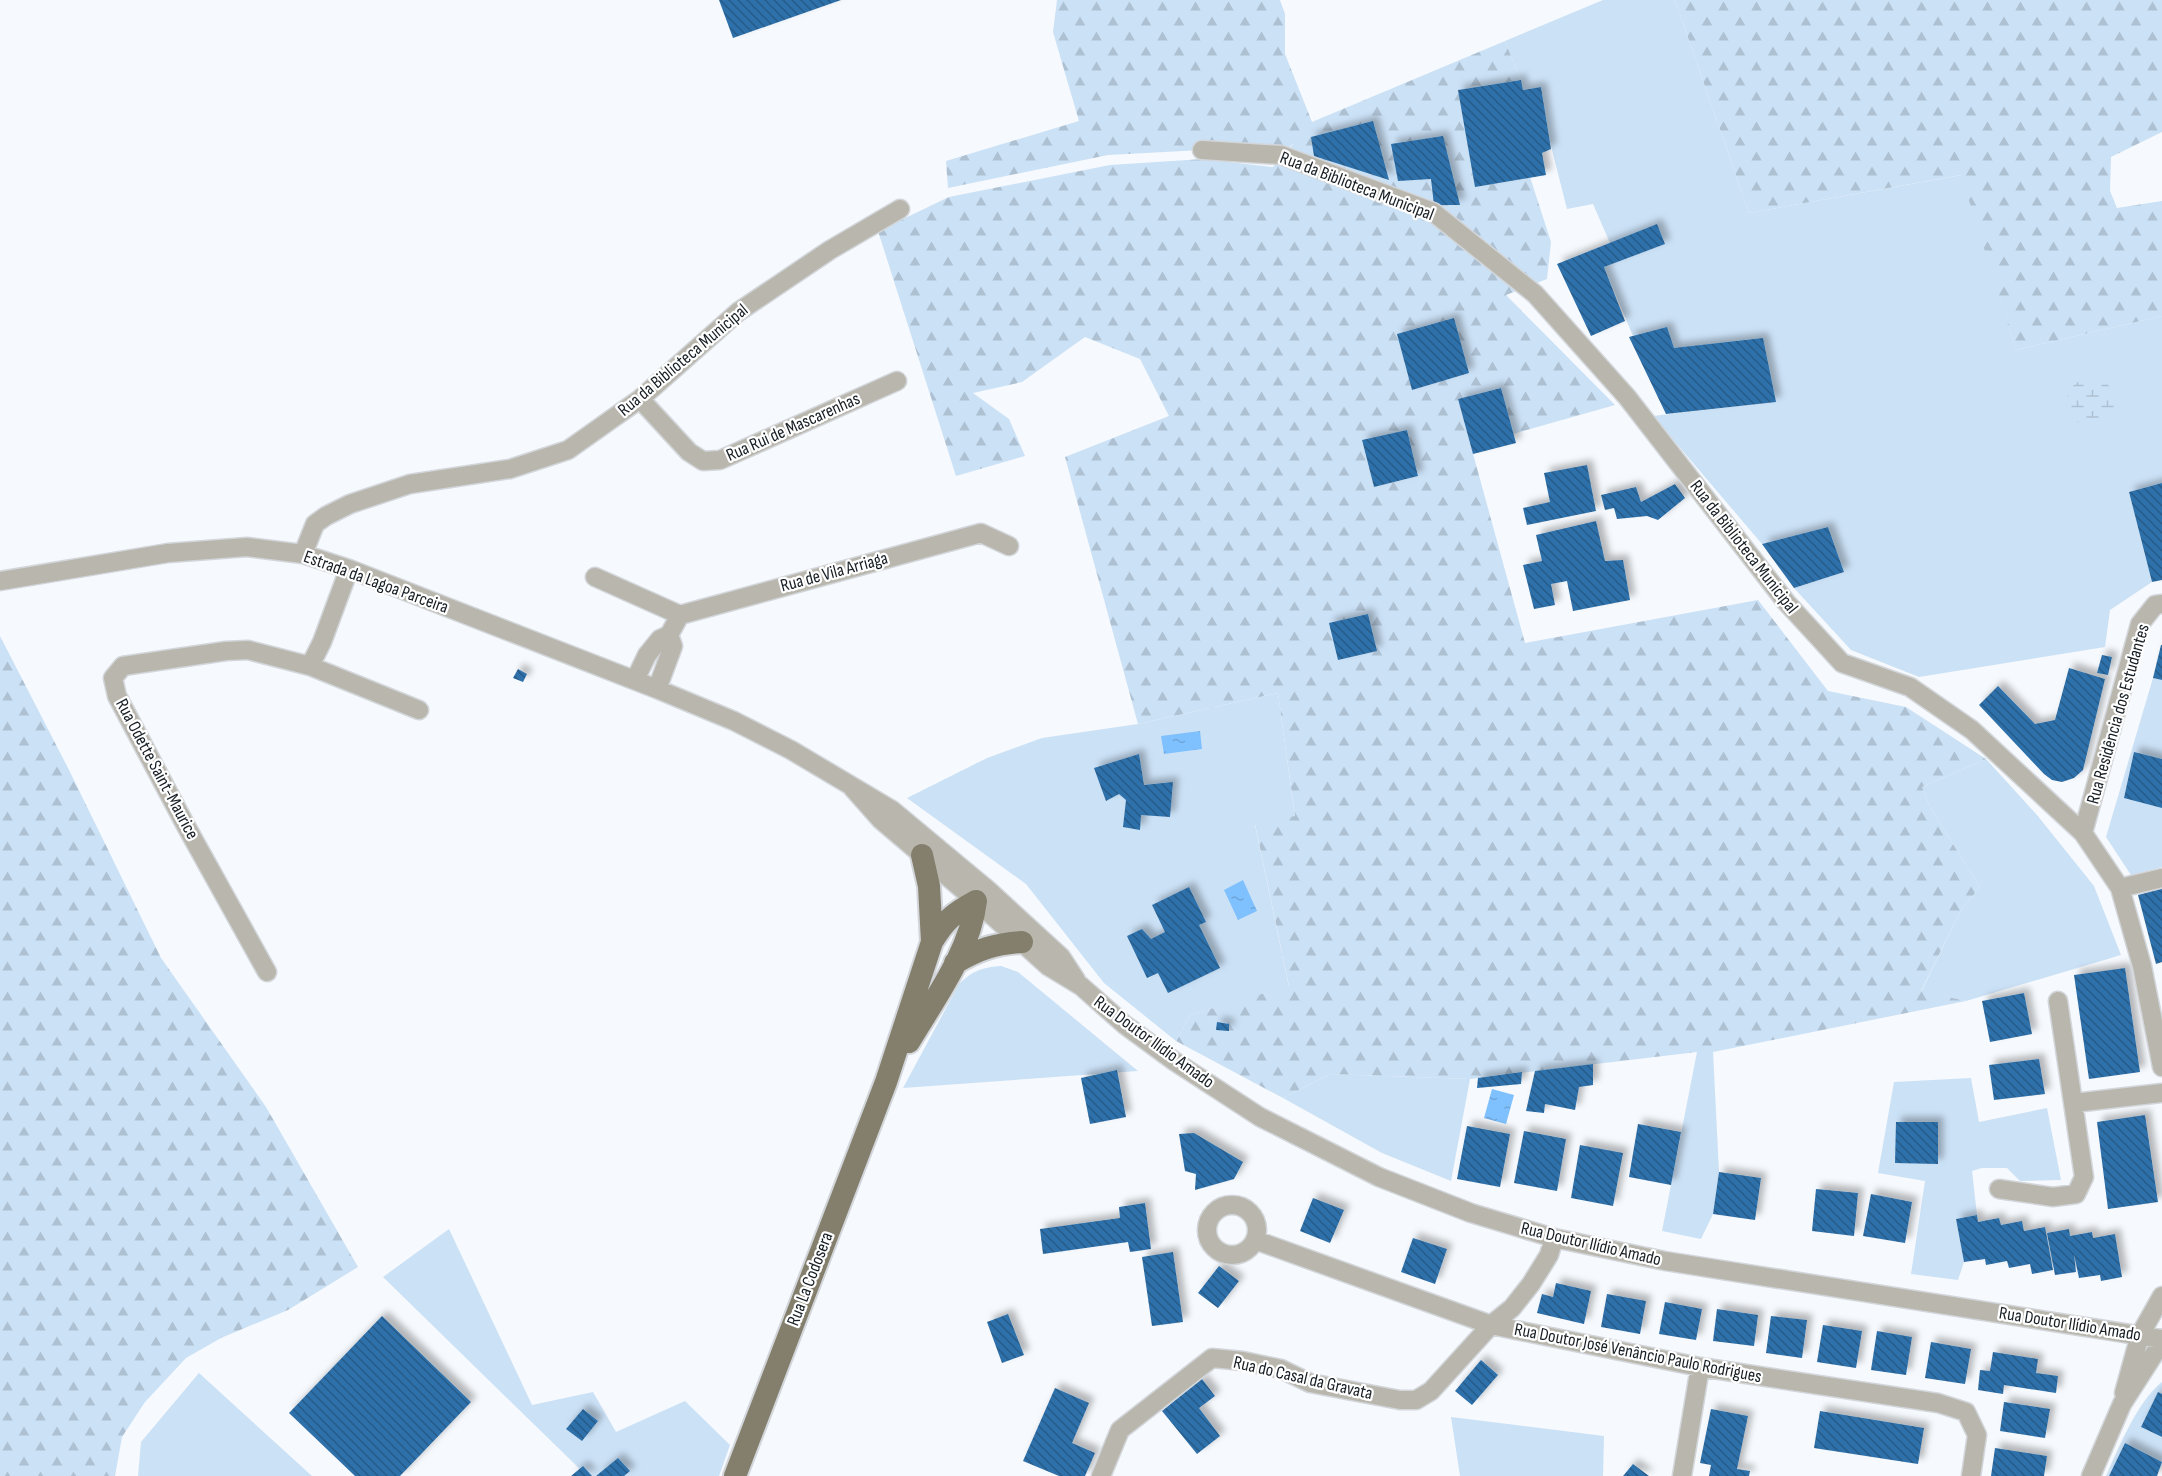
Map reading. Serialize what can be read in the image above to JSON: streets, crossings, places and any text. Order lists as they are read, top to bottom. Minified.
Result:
{"streets":{"main road":["Rua La Codosera"],"street":["Rua da Biblioteca Municipal","Rua Rui de Mascarenhas","Rua de Vila Arriaga","Estrada da Lagoa Parceira","Rua Residência dos Estudantes","Rua Odette Saint-Maurice","Rua Doutor Ilídio Amado","Rua Doutor José Venâncio Paulo Rodrigues","Rua do Casal da Gravata"]},"crossings":[["Rua da Biblioteca Municipal","Rua Rui de Mascarenhas"],["Rua da Biblioteca Municipal","Estrada da Lagoa Parceira"],["Rua da Biblioteca Municipal","Rua Residência dos Estudantes"],["Estrada da Lagoa Parceira","Rua Doutor Ilídio Amado"],["Rua Doutor José Venâncio Paulo Rodrigues","Rua do Casal da Gravata"]]}
